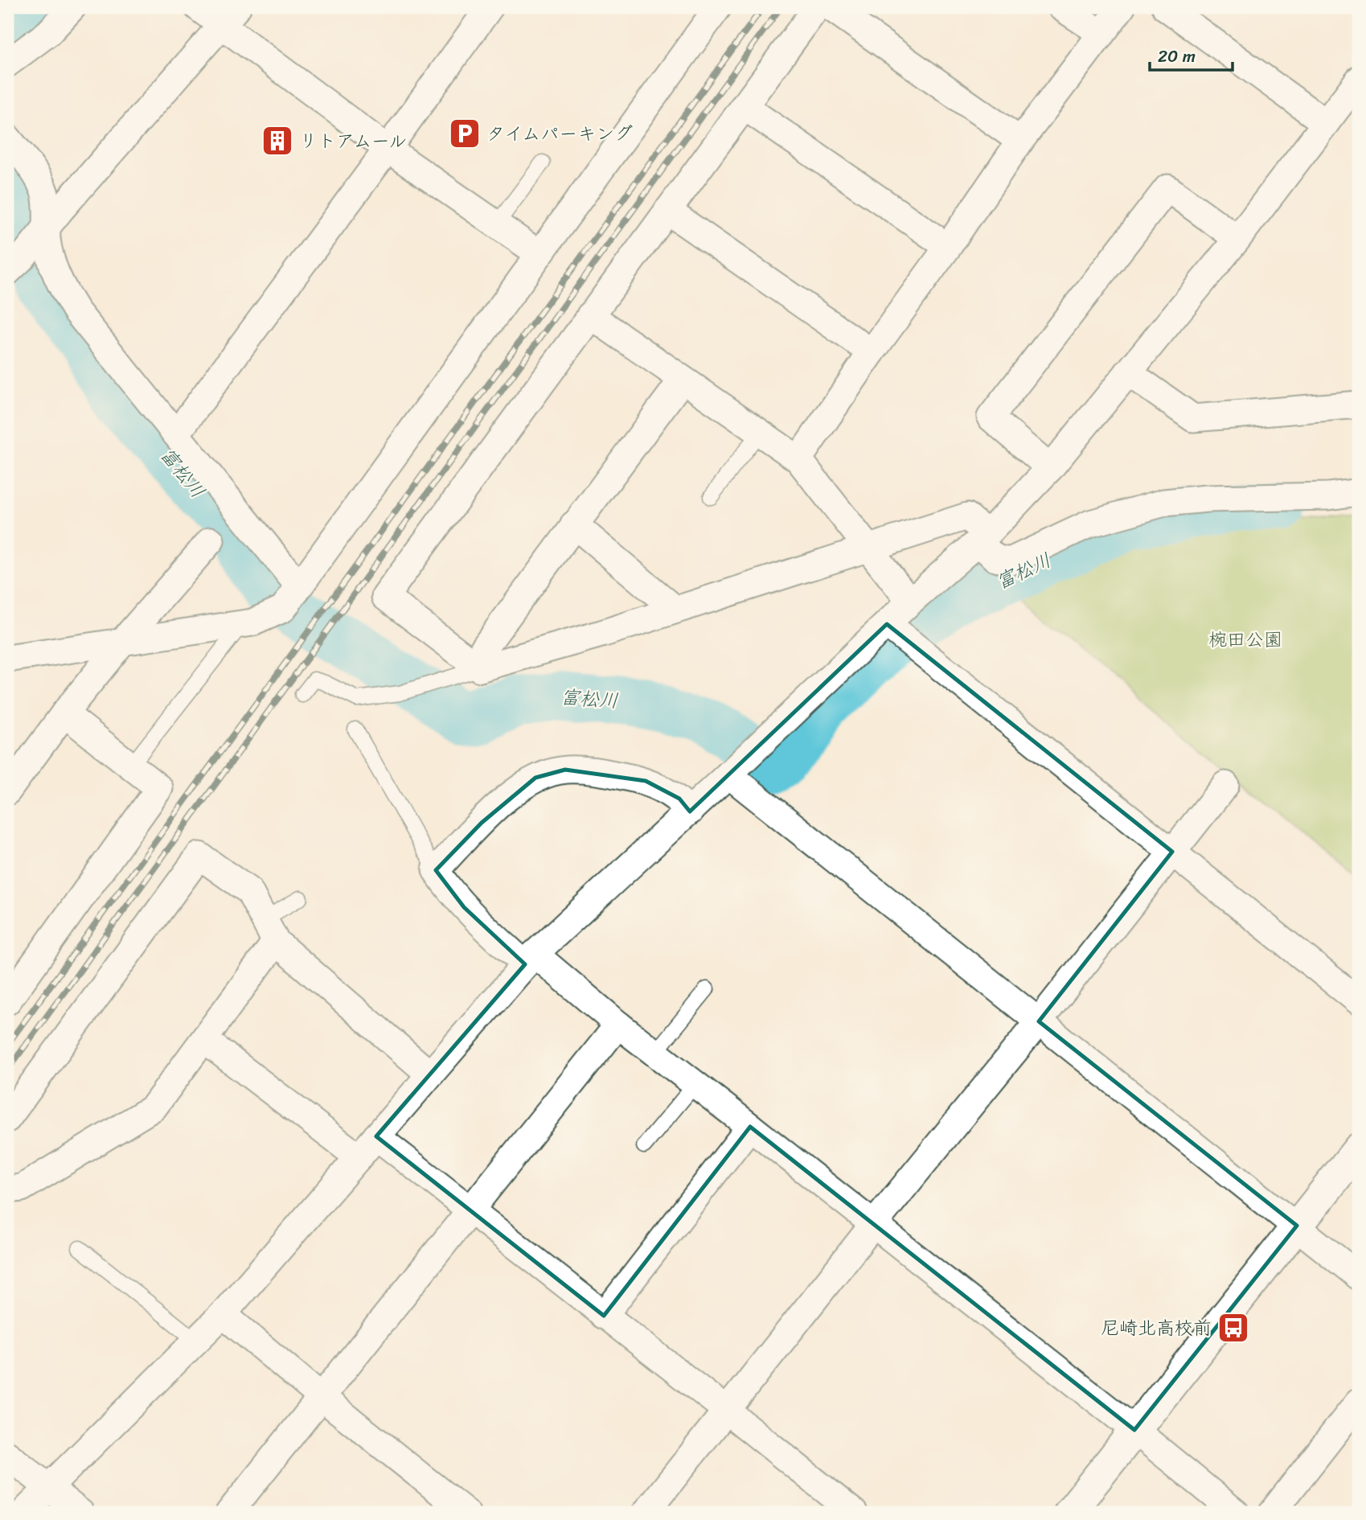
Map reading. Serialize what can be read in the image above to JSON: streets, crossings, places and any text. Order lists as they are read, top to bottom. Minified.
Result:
{"water":["富松川"],"parks":["椀田公園"],"places":{"parking":["タイムパーキング"],"building":["リトアムール"],"bus stop":["尼崎北高校前"]},"scale_bar":"20 m"}
